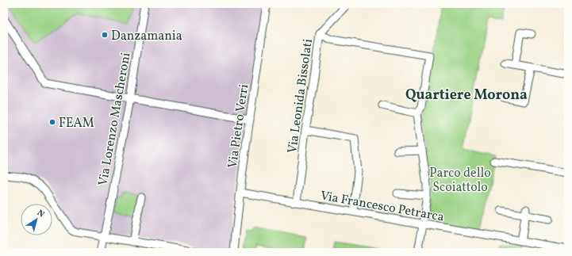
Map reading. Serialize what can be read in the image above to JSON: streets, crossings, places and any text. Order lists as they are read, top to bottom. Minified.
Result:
{"streets":{"street":["Via Leonida Bissolati","Via Lorenzo Mascheroni","Via Pietro Verri","Via Francesco Petrarca"]},"crossings":[["Via Leonida Bissolati","Via Francesco Petrarca"],["Via Pietro Verri","Via Francesco Petrarca"]],"districts":["Quartiere Morona"],"parks":["Parco dello Scoiattolo"],"places":["Danzamania","FEAM"],"north":"top right"}
